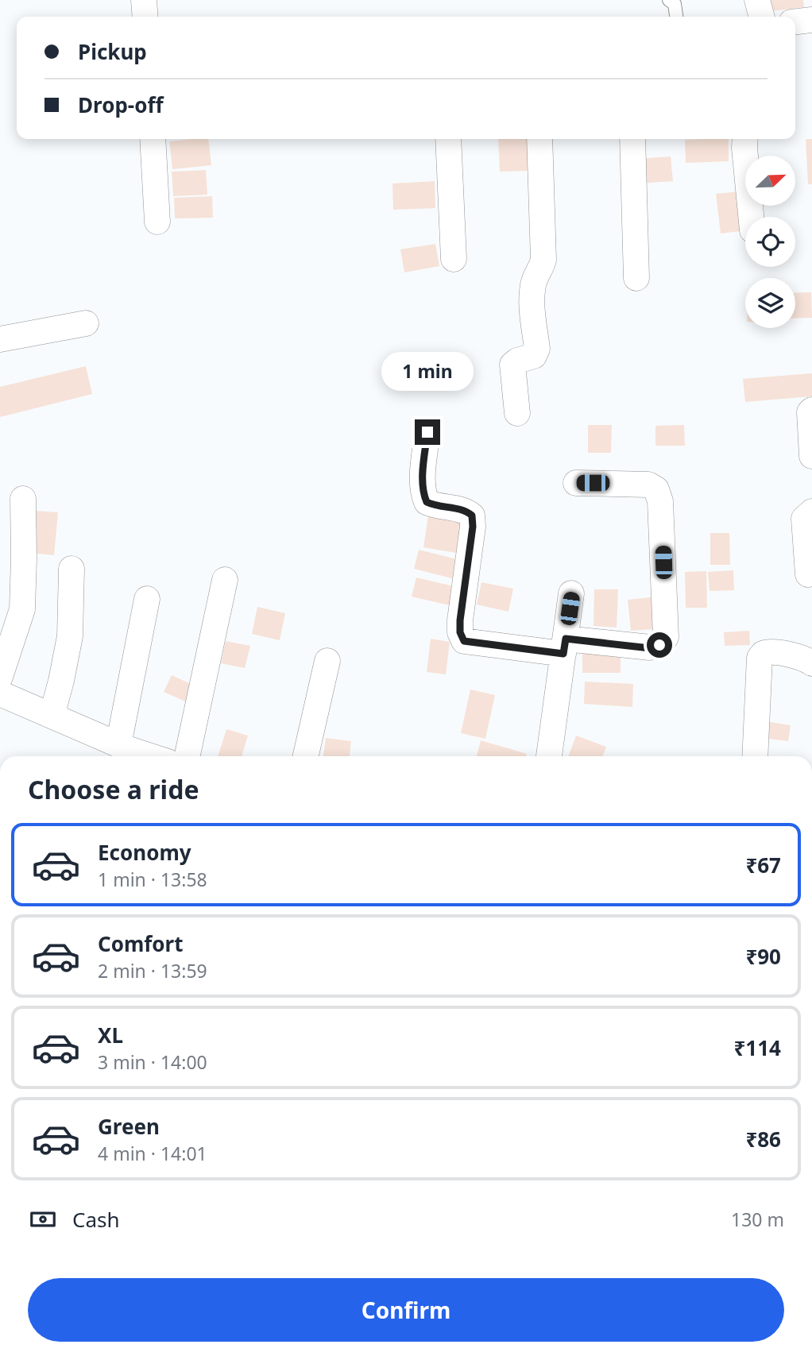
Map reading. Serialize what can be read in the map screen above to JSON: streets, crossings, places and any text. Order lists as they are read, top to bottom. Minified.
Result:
{"north":"top right","page":{"banner":["Pickup","Drop-off"],"bubble":"1 min","heading":"Choose a ride","list":[{"name":"Economy","note":"1 min · 13:58","value":"₹67"},{"name":"Comfort","note":"2 min · 13:59","value":"₹90"},{"name":"XL","note":"3 min · 14:00","value":"₹114"},{"name":"Green","note":"4 min · 14:01","value":"₹86"}],"pay":["Cash","130 m"],"buttons":"Confirm"}}
